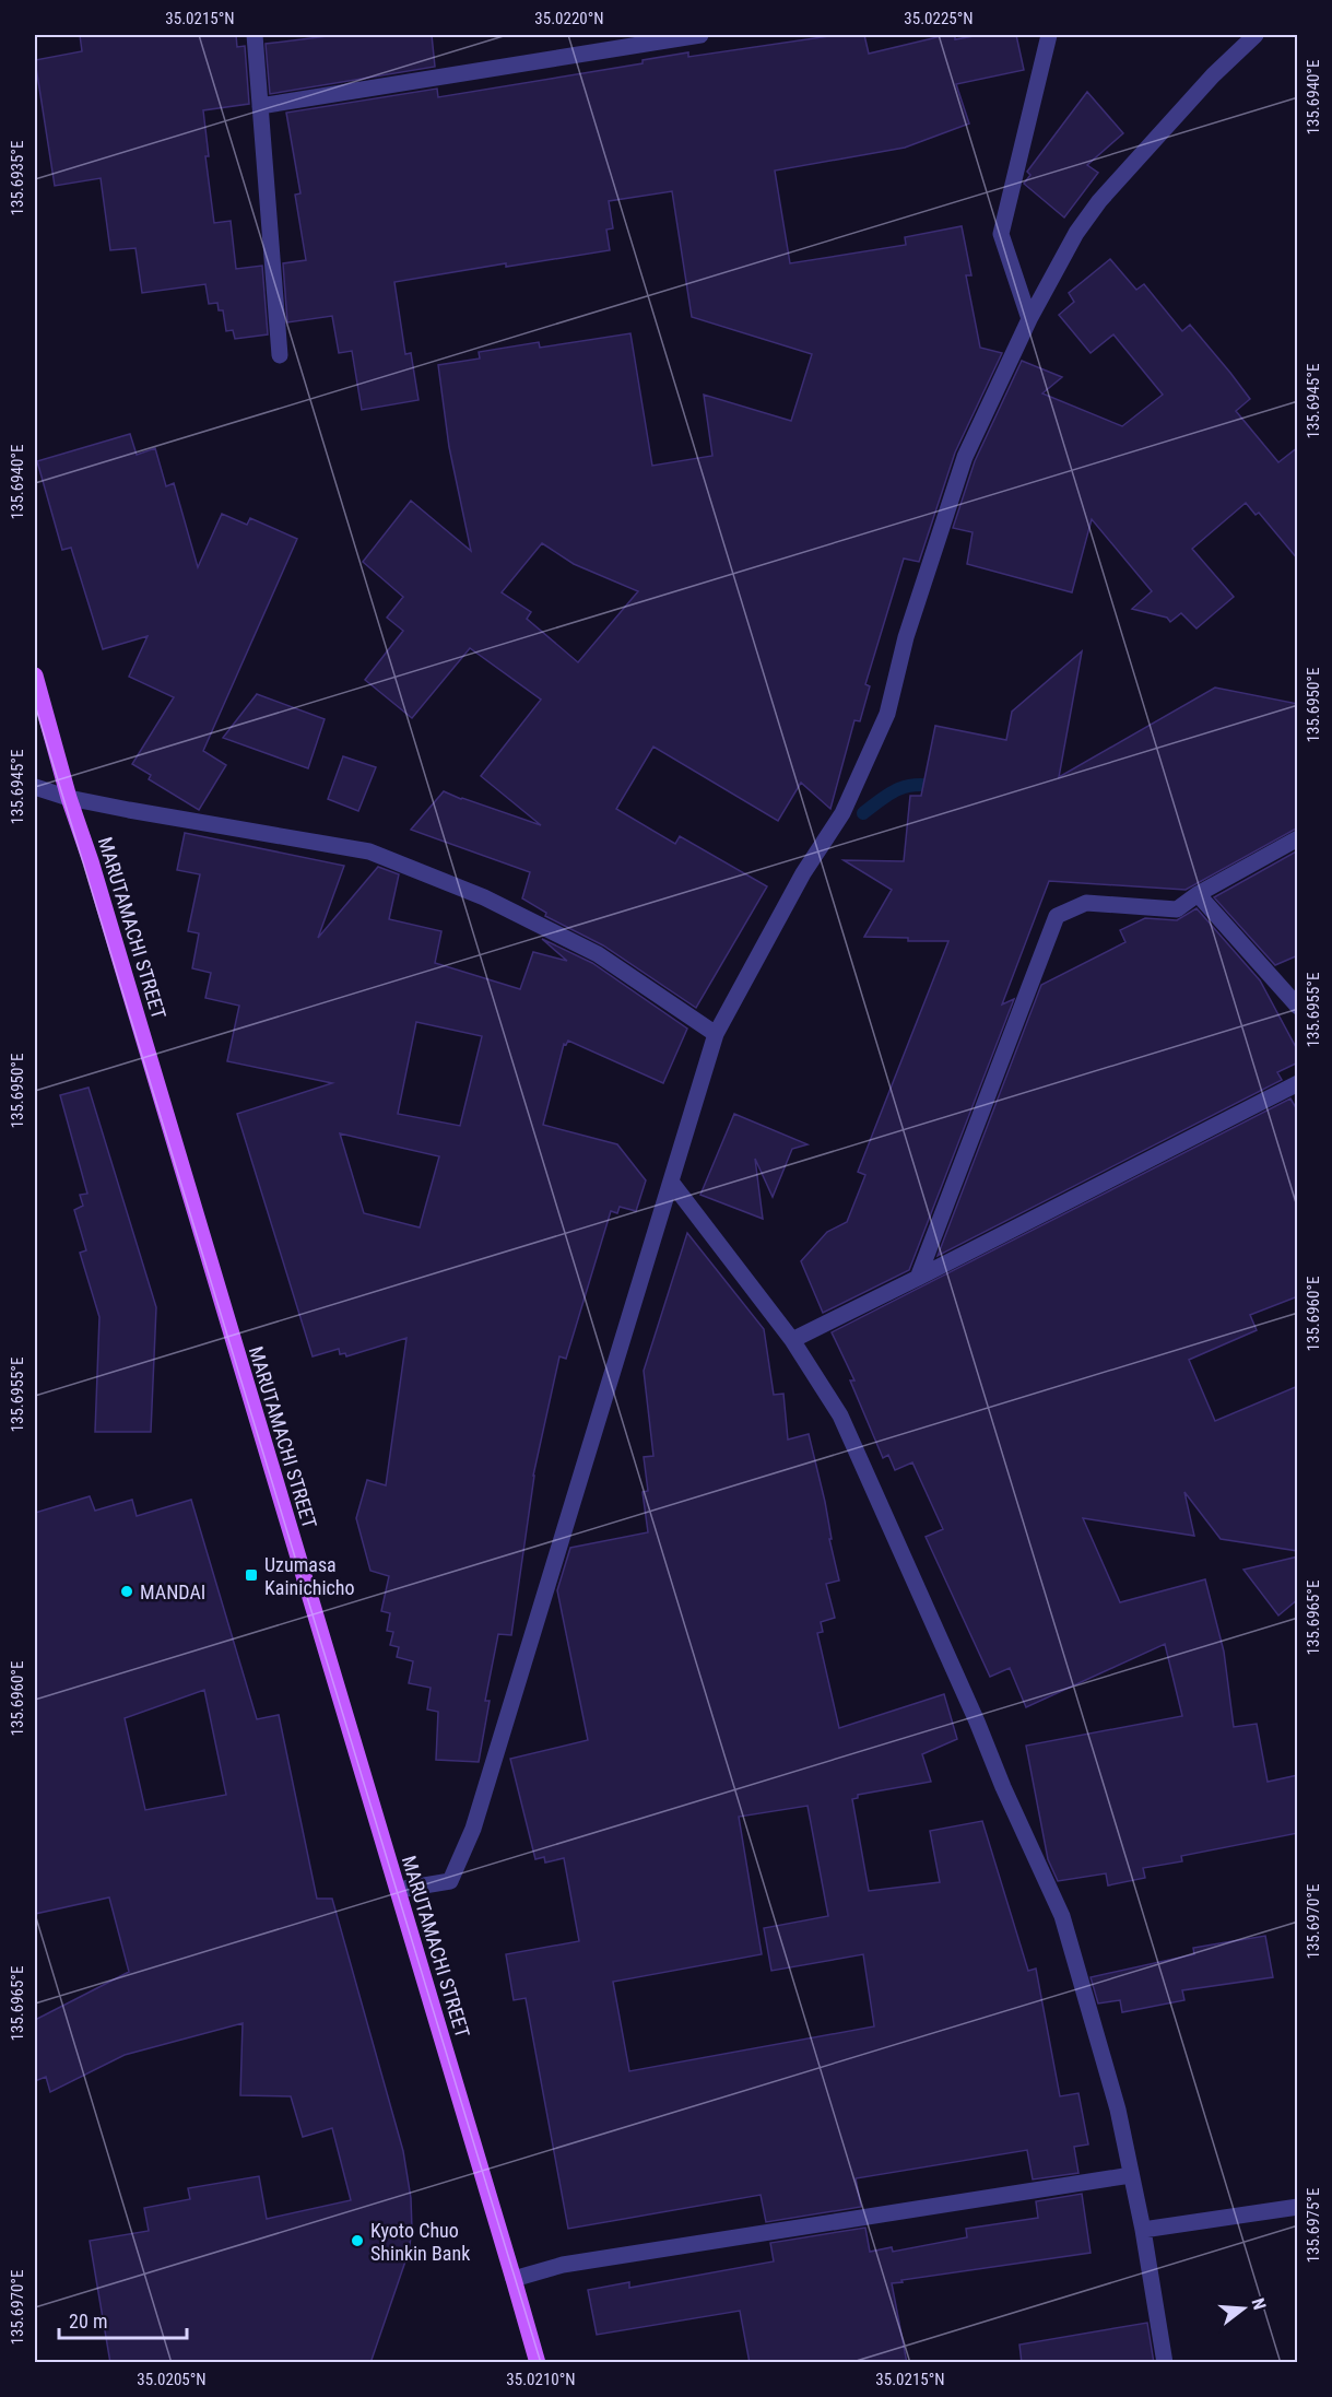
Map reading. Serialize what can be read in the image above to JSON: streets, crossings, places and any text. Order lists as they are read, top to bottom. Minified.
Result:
{"streets":{"main road":["MARUTAMACHI STREET"]},"places":{"transit":["Uzumasa Kainichicho"],"other":["MANDAI","Kyoto Chuo Shinkin Bank"]},"scale_bar":"20 m","north":"right","coordinates":["35.0215°N","35.0220°N","35.0225°N","135.6940°E","135.6935°E","135.6945°E","135.6950°E","135.6955°E","135.6960°E","135.6965°E","135.6970°E","135.6975°E","35.0205°N","35.0210°N"]}
